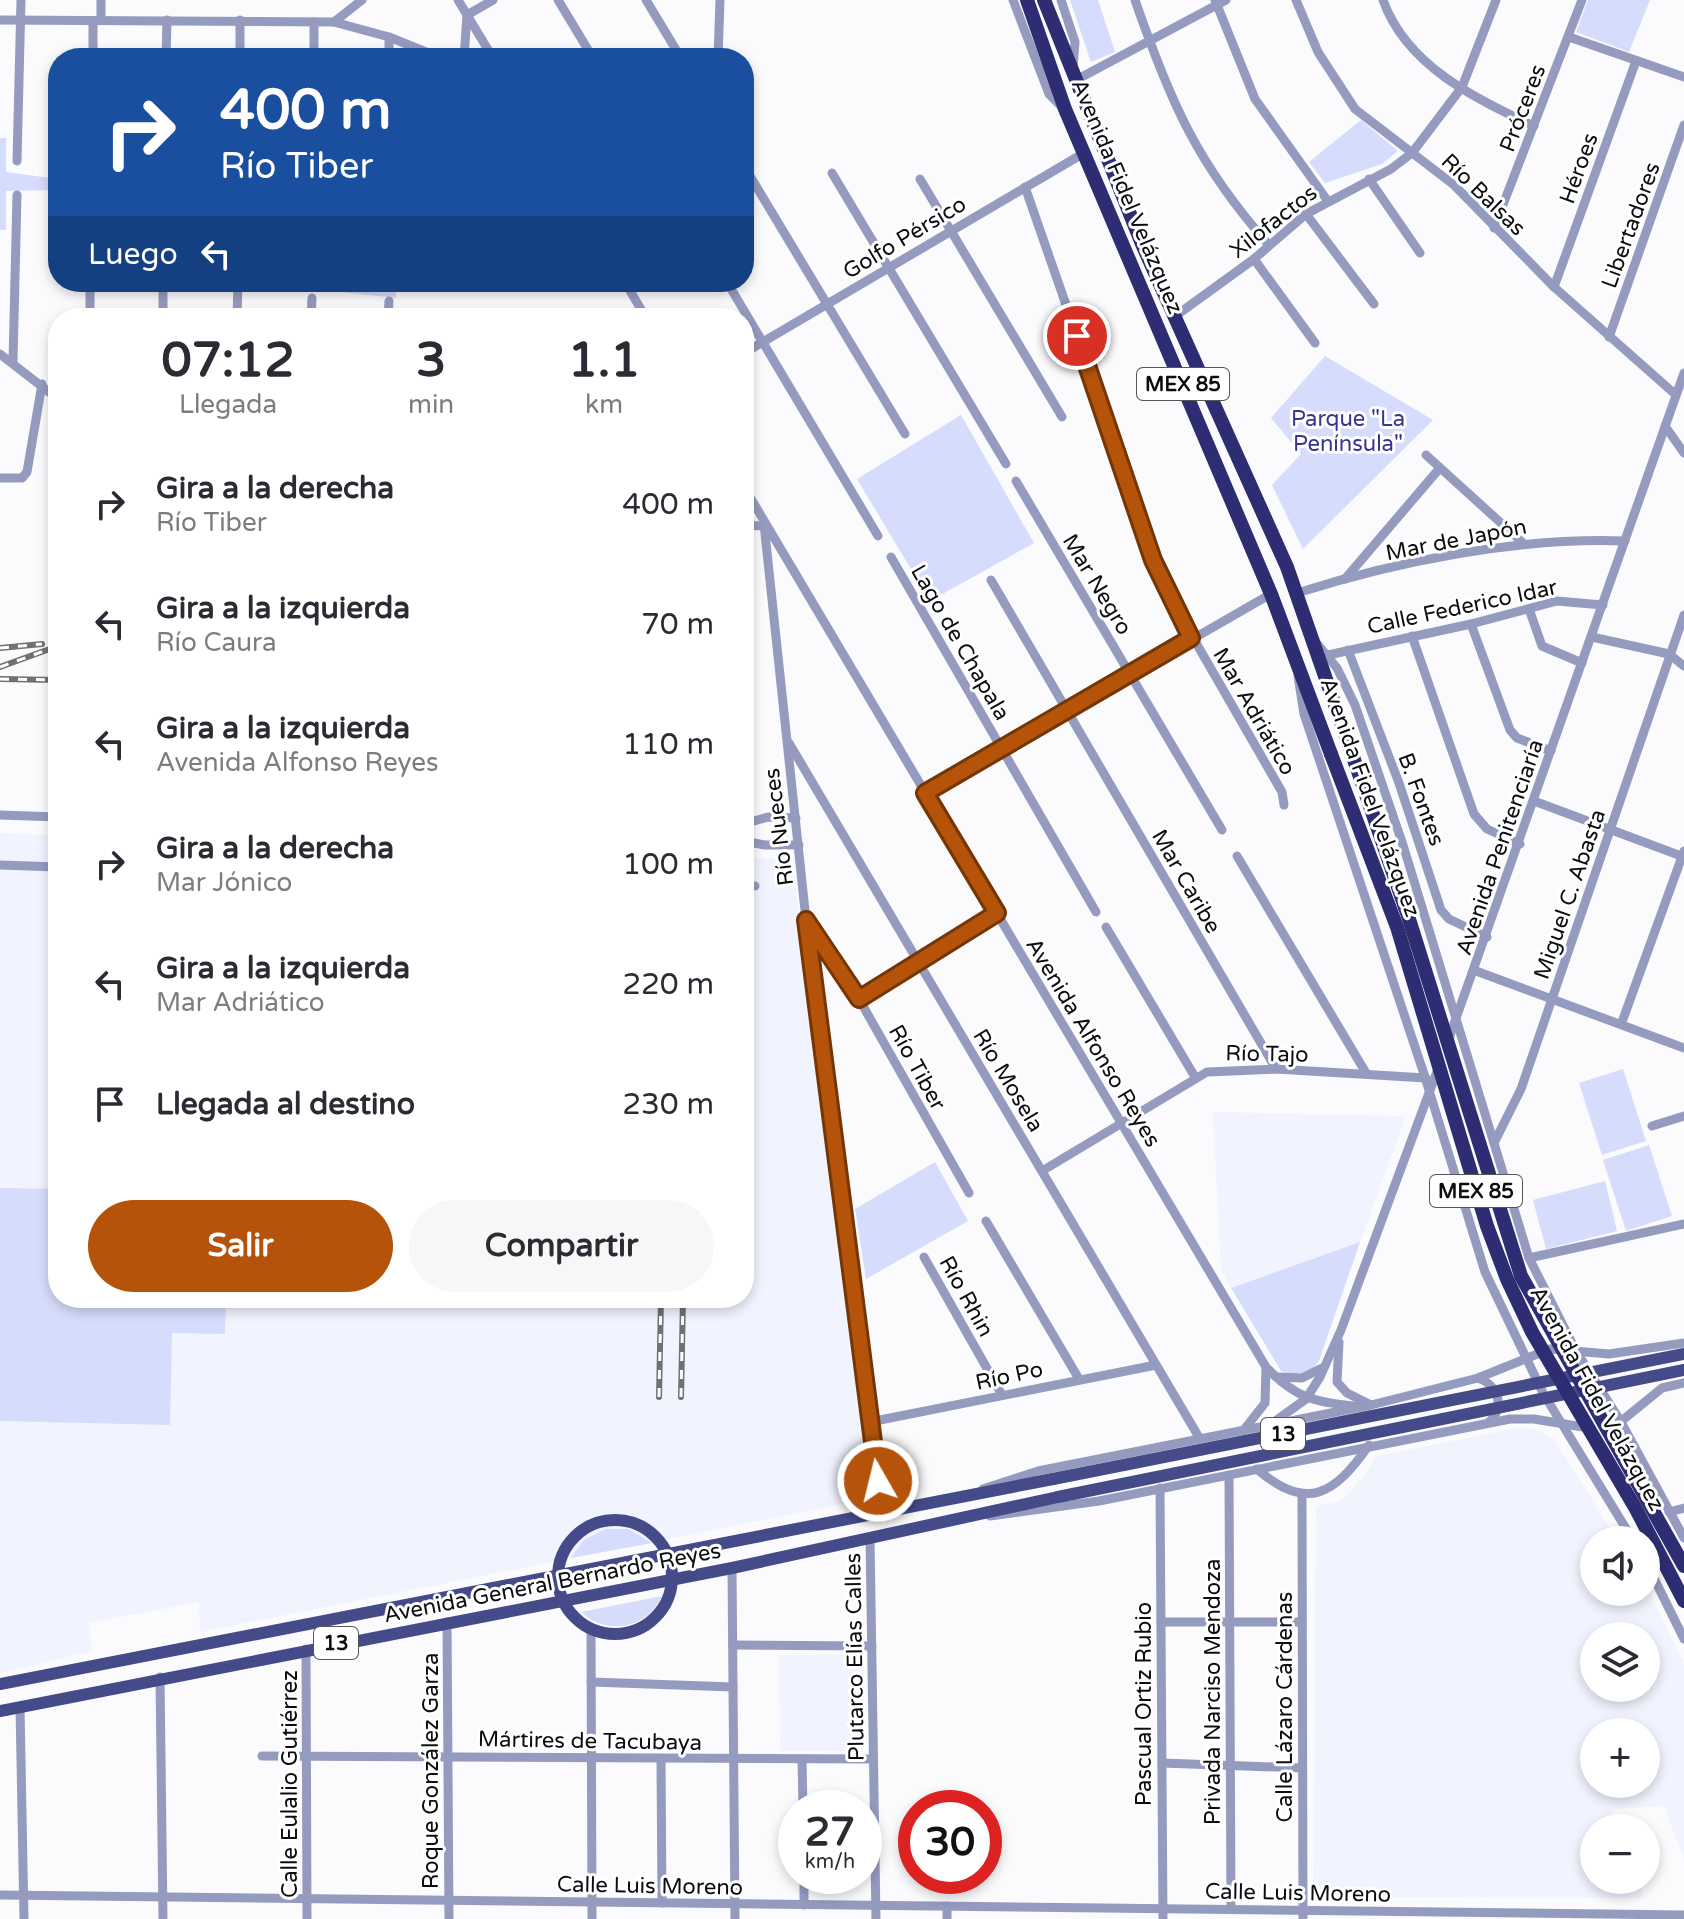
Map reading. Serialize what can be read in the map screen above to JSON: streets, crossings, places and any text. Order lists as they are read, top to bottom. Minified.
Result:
{"streets":{"highway":["Avenida Fidel Velázquez","MEX 85"],"main road":["13","Avenida General Bernardo Reyes"],"street":["Próceres","Héroes","Río Balsas","Xilofactos","Libertadores","Golfo Pérsico","Mar de Japón","Mar Negro","Calle Federico Idar","Lago de Chapala","Mar Adriático","B. Fontes","Río Nueces","Avenida Penitenciaría","Mar Caribe","Miguel C. Abasta","Avenida Alfonso Reyes","Río Tajo","Río Tiber","Río Mosela","Río Rhin","Río Po","Plutarco Elías Calles","Privada Narciso Mendoza","Pascual Ortiz Rubio","Calle Lázaro Cárdenas","Mártires de Tacubaya","Roque González Garza","Calle Eulalio Gutiérrez","Calle Luis Moreno"]},"crossings":[["Próceres","Río Balsas"],["Héroes","Río Balsas"],["Río Balsas","Xilofactos"],["Río Balsas","Libertadores"],["Río Balsas","Avenida Penitenciaría"],["Avenida Fidel Velázquez","Xilofactos"],["Avenida Fidel Velázquez","Golfo Pérsico"],["Avenida Fidel Velázquez","Mar de Japón"],["Golfo Pérsico","Mar Adriático"],["Mar de Japón","Avenida Penitenciaría"],["Calle Federico Idar","B. Fontes"],["Calle Federico Idar","Avenida Penitenciaría"],["B. Fontes","Avenida Penitenciaría"],["Río Nueces","Avenida Alfonso Reyes"],["Río Nueces","Río Tiber"],["Río Nueces","Río Mosela"],["Río Nueces","Río Po"],["Río Nueces","Avenida General Bernardo Reyes"],["Avenida Penitenciaría","Avenida Alfonso Reyes"],["Avenida Penitenciaría","Avenida General Bernardo Reyes"],["Mar Caribe","Río Tajo"],["Avenida Alfonso Reyes","Río Tajo"],["Avenida Alfonso Reyes","Avenida General Bernardo Reyes"],["Río Tajo","Río Mosela"],["Río Mosela","Río Po"],["Río Mosela","Avenida General Bernardo Reyes"],["Río Rhin","Río Po"],["Avenida General Bernardo Reyes","Plutarco Elías Calles"],["Avenida General Bernardo Reyes","Privada Narciso Mendoza"],["Avenida General Bernardo Reyes","Pascual Ortiz Rubio"],["Avenida General Bernardo Reyes","Roque González Garza"],["Avenida General Bernardo Reyes","Calle Eulalio Gutiérrez"],["Plutarco Elías Calles","Mártires de Tacubaya"],["Plutarco Elías Calles","Calle Luis Moreno"],["Privada Narciso Mendoza","Calle Luis Moreno"],["Pascual Ortiz Rubio","Calle Luis Moreno"],["Calle Lázaro Cárdenas","Calle Luis Moreno"],["Mártires de Tacubaya","Roque González Garza"],["Mártires de Tacubaya","Calle Eulalio Gutiérrez"],["Roque González Garza","Calle Luis Moreno"],["Calle Eulalio Gutiérrez","Calle Luis Moreno"]],"parks":["Parque \"La Península\""],"page":{"turn":["400 m","Río Tiber"],"then":"Luego","eta":["07:12","Llegada","3","min","1.1","km"],"list":[{"name":"Gira a la derecha","note":"Río Tiber","value":"400 m"},{"name":"Gira a la izquierda","note":"Río Caura","value":"70 m"},{"name":"Gira a la izquierda","note":"Avenida Alfonso Reyes","value":"110 m"},{"name":"Gira a la derecha","note":"Mar Jónico","value":"100 m"},{"name":"Gira a la izquierda","note":"Mar Adriático","value":"220 m"},{"name":"Llegada al destino","value":"230 m"}],"buttons":["Salir","Compartir"],"map_buttons":["+","−"],"speed":"27 km/h","limit":"30"}}
